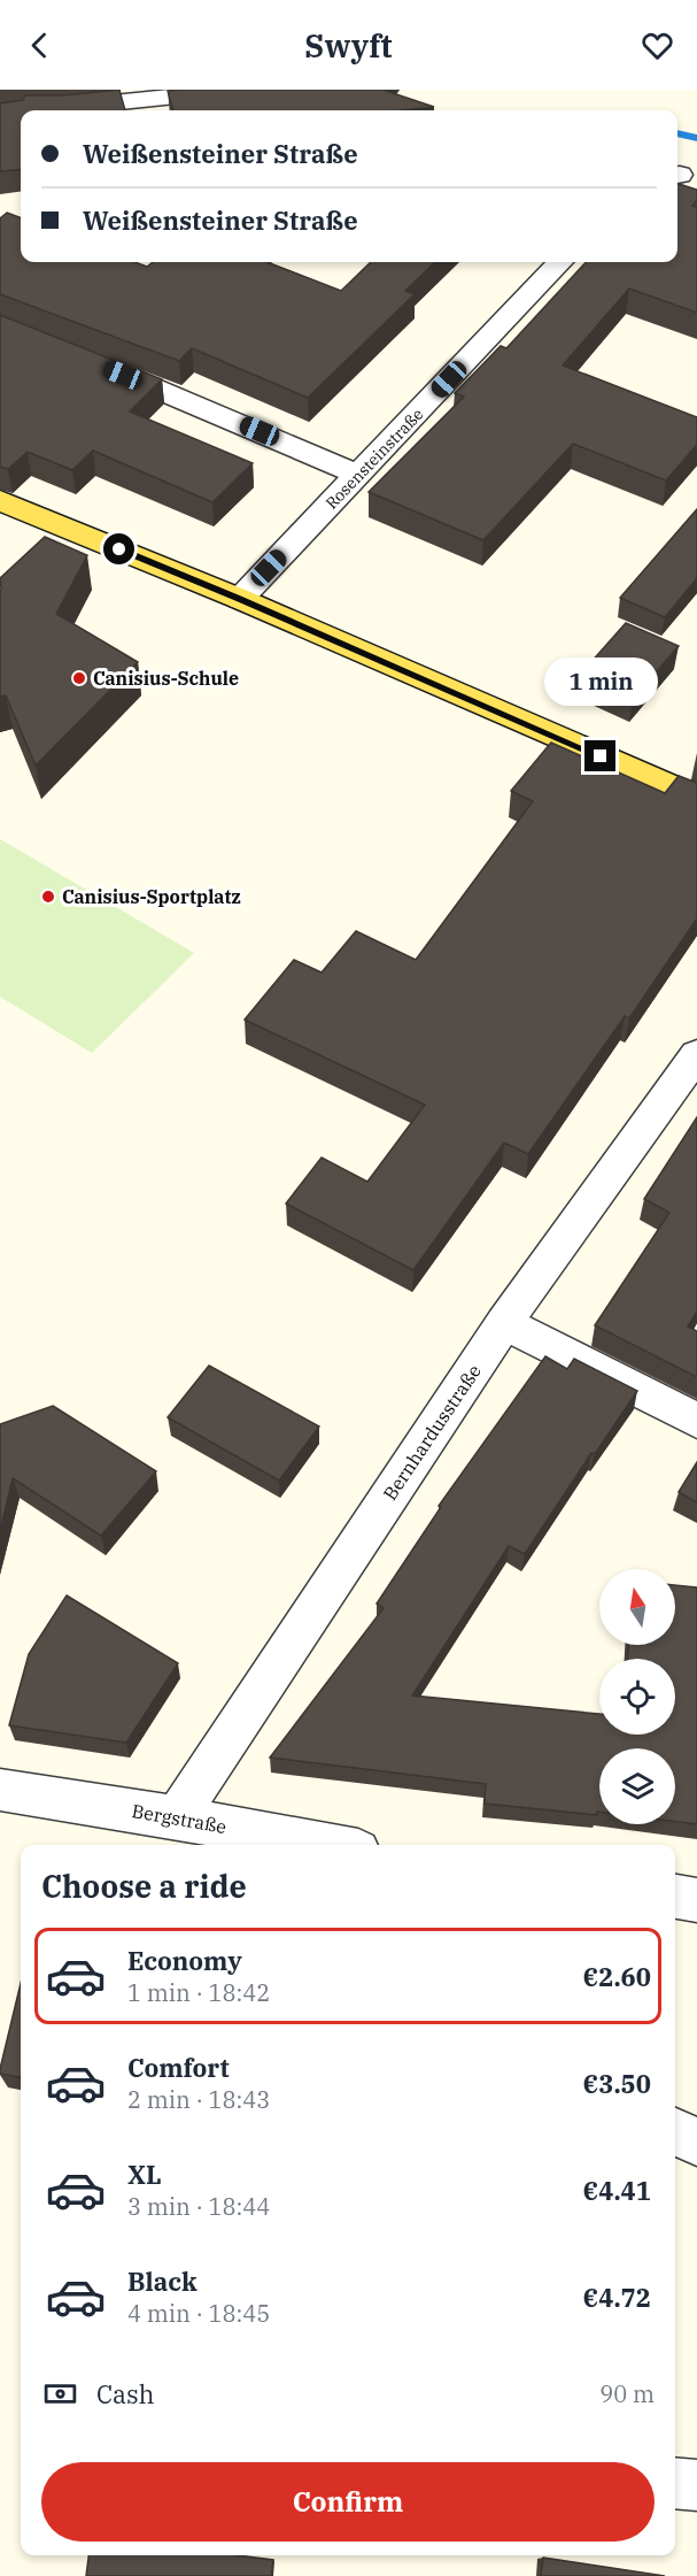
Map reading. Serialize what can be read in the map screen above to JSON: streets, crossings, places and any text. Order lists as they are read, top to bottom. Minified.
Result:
{"streets":{"street":["Rosensteinstraße","Bernhardusstraße","Bergstraße"]},"crossings":[["Bernhardusstraße","Bergstraße"]],"places":["Canisius-Schule","Canisius-Sportplatz"],"north":"top","page":{"header":"Swyft","banner":["Weißensteiner Straße","Weißensteiner Straße"],"bubble":"1 min","heading":"Choose a ride","list":[{"name":"Economy","note":"1 min · 18:42","value":"€2.60"},{"name":"Comfort","note":"2 min · 18:43","value":"€3.50"},{"name":"XL","note":"3 min · 18:44","value":"€4.41"},{"name":"Black","note":"4 min · 18:45","value":"€4.72"}],"pay":["Cash","90 m"],"buttons":"Confirm"}}
